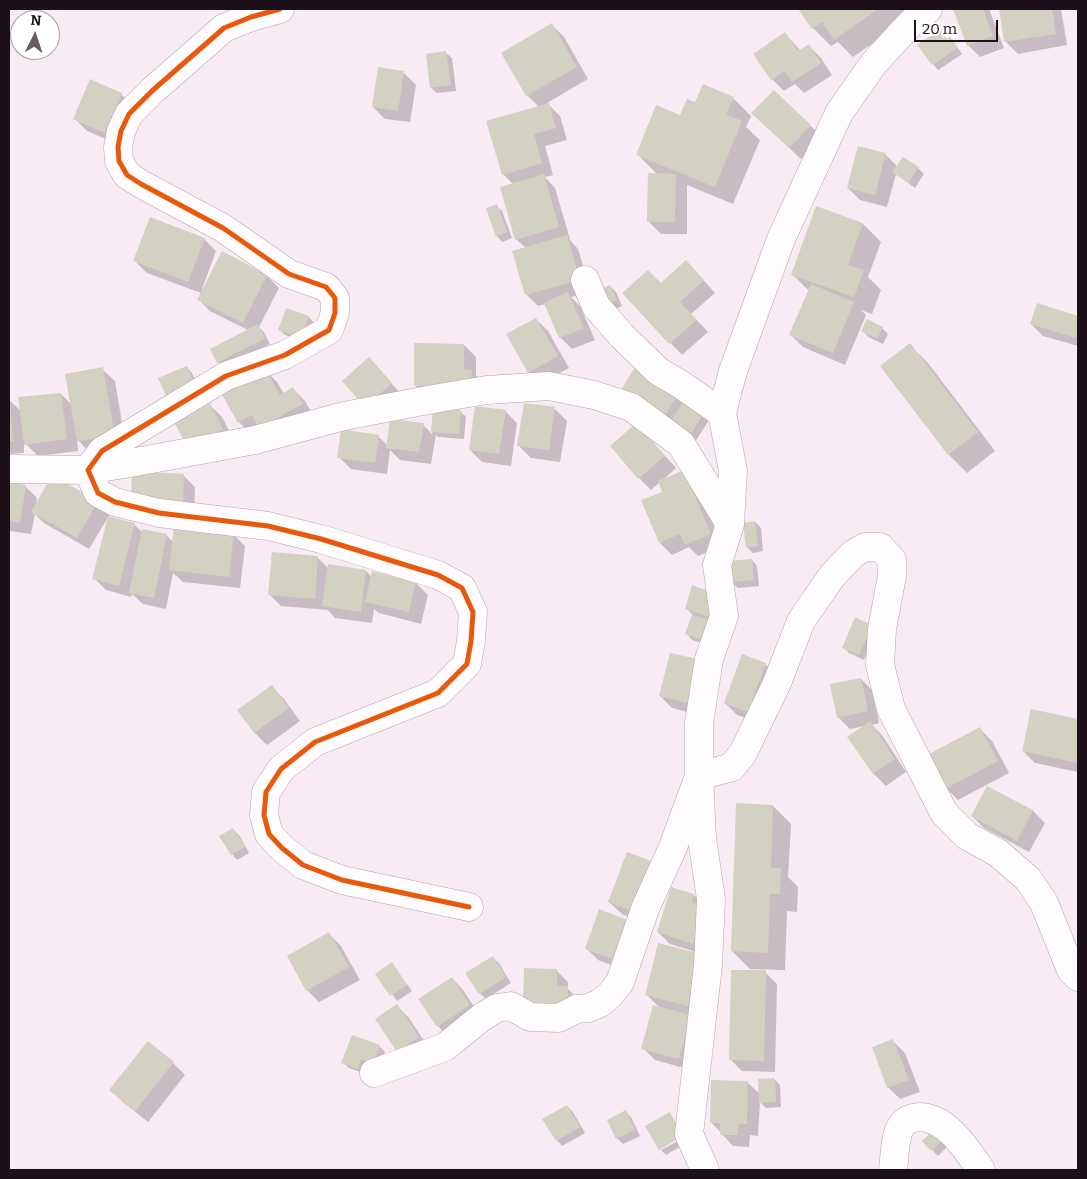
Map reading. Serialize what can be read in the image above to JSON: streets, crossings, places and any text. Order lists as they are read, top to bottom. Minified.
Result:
{"scale_bar":"20 m","north":"top"}
